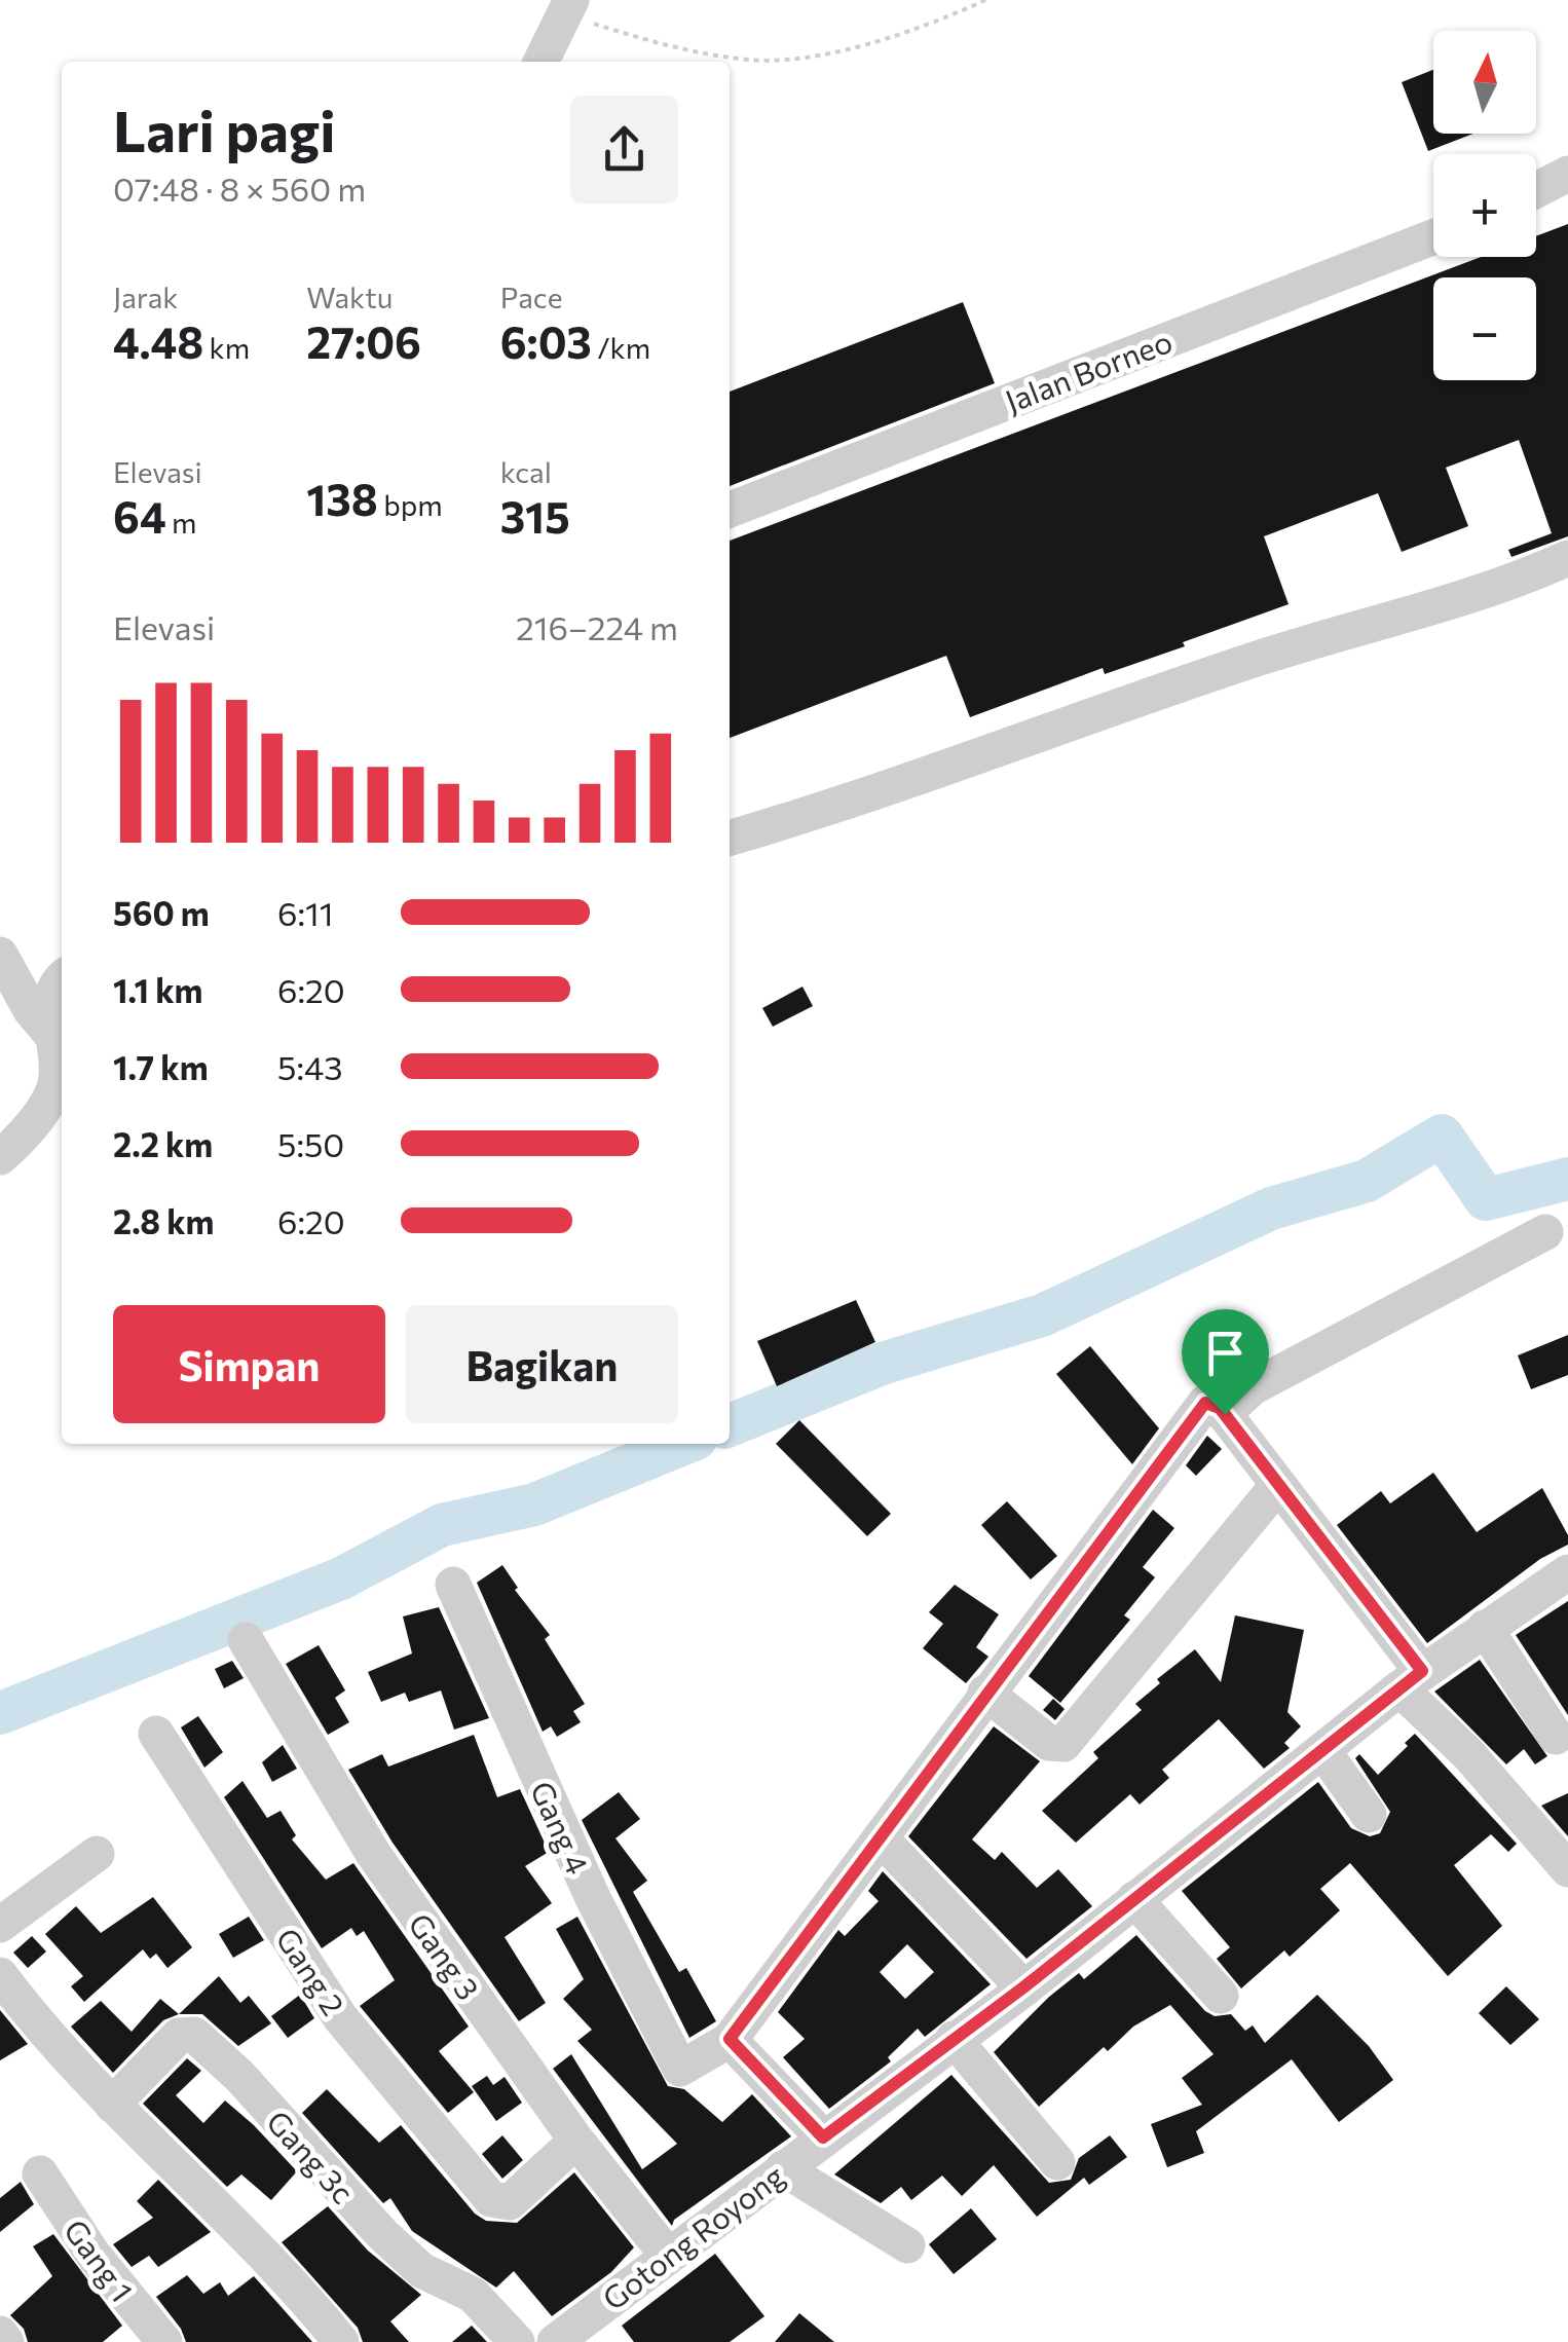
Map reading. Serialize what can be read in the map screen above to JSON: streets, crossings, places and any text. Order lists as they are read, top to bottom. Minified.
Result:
{"streets":{"street":["Jalan Borneo","Gang 4","Gang 3","Gang 2","Gang 3c","Gotong Royong","Gang 1"]},"crossings":[["Gang 3","Gang 2"],["Gang 3","Gotong Royong"]],"north":"top","page":{"map_buttons":["+","−"],"heading":["Lari pagi","07:48 · 8 × 560 m"],"stats":[["Jarak","4.48 km"],["Waktu","27:06"],["Pace","6:03 /km"],["Elevasi","64 m"],["138 bpm"],["kcal","315"]],"chart":["Elevasi","216–224 m"],"list":[{"name":"560 m","note":"6:11"},{"name":"1.1 km","note":"6:20"},{"name":"1.7 km","note":"5:43"},{"name":"2.2 km","note":"5:50"},{"name":"2.8 km","note":"6:20"}],"buttons":["Simpan","Bagikan"]}}
